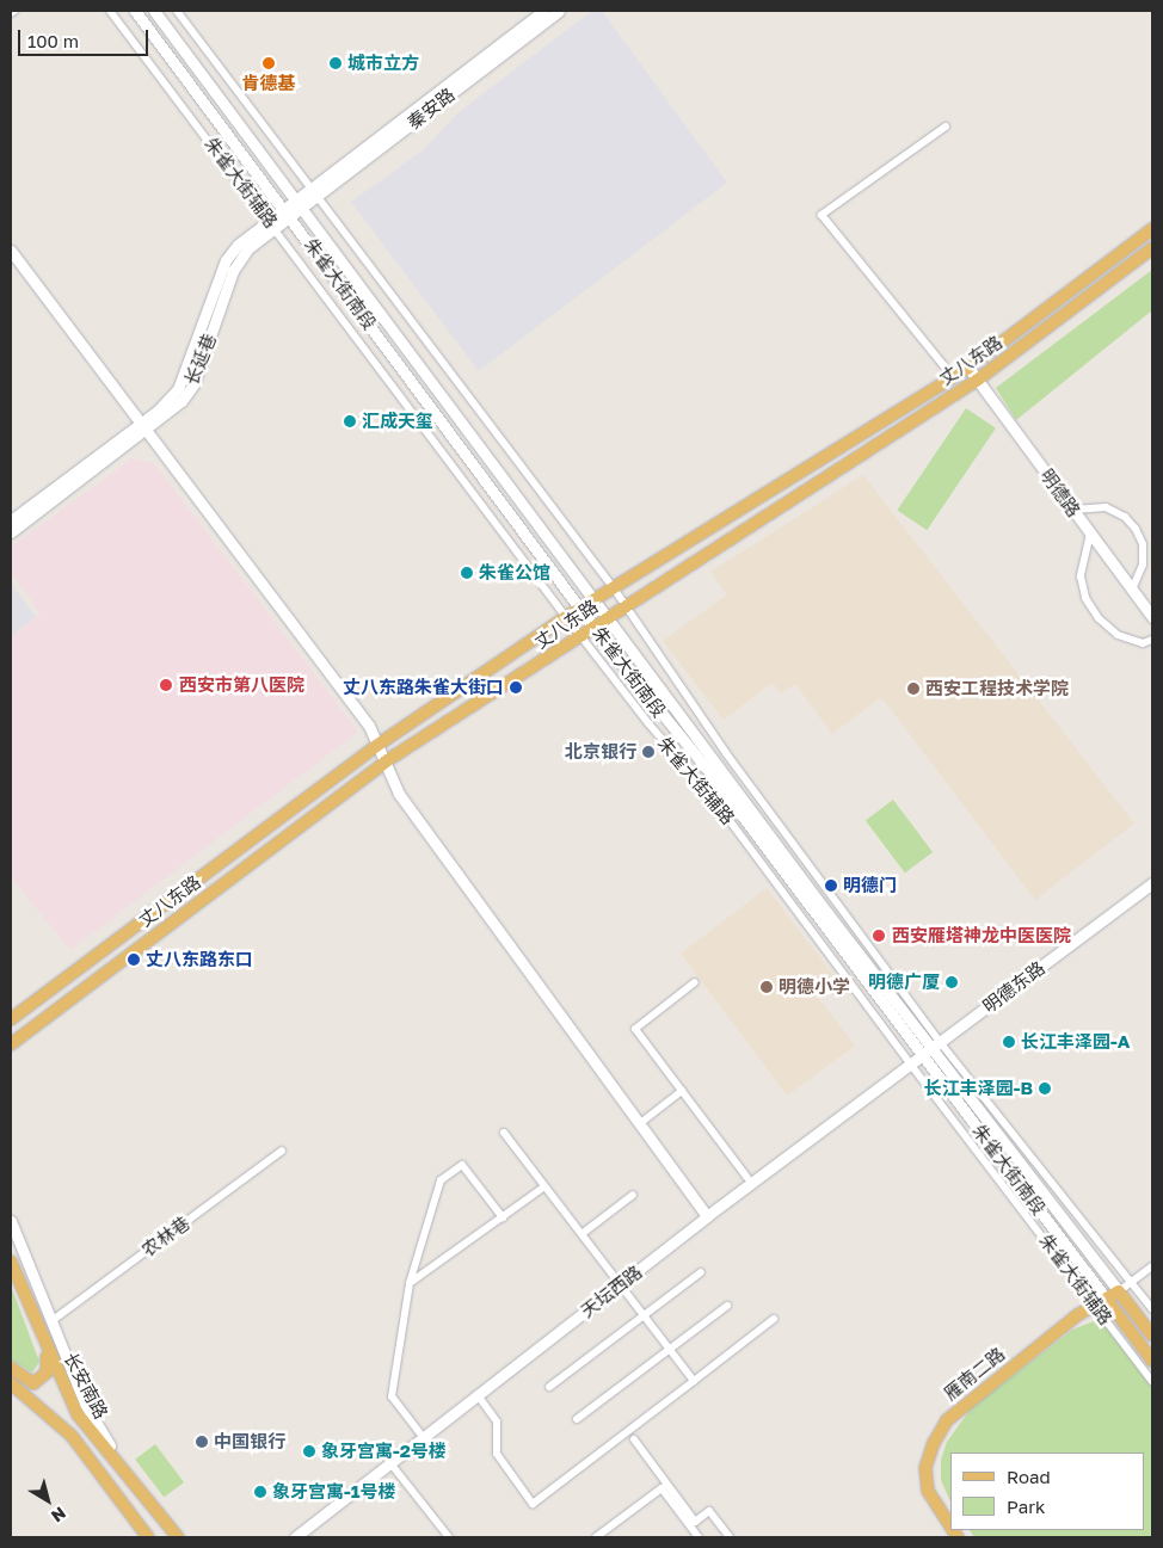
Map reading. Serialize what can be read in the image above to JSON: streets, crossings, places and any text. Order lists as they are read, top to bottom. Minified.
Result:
{"streets":{"main road":["丈八东路","雁南二路","长安南路"],"street":["秦安路","朱雀大街辅路","朱雀大街南段","长延巷","明德路","明德东路","农林巷","天坛西路"]},"crossings":[["秦安路","朱雀大街辅路"],["秦安路","朱雀大街南段"],["秦安路","长延巷"],["朱雀大街辅路","朱雀大街南段"],["朱雀大街辅路","长延巷"],["朱雀大街辅路","丈八东路"],["朱雀大街辅路","明德东路"],["朱雀大街辅路","天坛西路"],["朱雀大街辅路","雁南二路"],["朱雀大街南段","长延巷"],["朱雀大街南段","丈八东路"],["朱雀大街南段","明德东路"],["朱雀大街南段","天坛西路"],["朱雀大街南段","雁南二路"],["丈八东路","明德路"],["明德东路","天坛西路"]],"places":["肯德基","城市立方","汇成天玺","朱雀公馆","西安市第八医院","丈八东路朱雀大街口","西安工程技术学院","北京银行","明德门","西安雁塔神龙中医医院","丈八东路东口","明德广厦","明德小学","长江丰泽园-A","长江丰泽园-B","中国银行","象牙宫寓-2号楼","象牙宫寓-1号楼"],"legend":["Road","Park"],"scale_bar":"100 m","north":"bottom right"}
